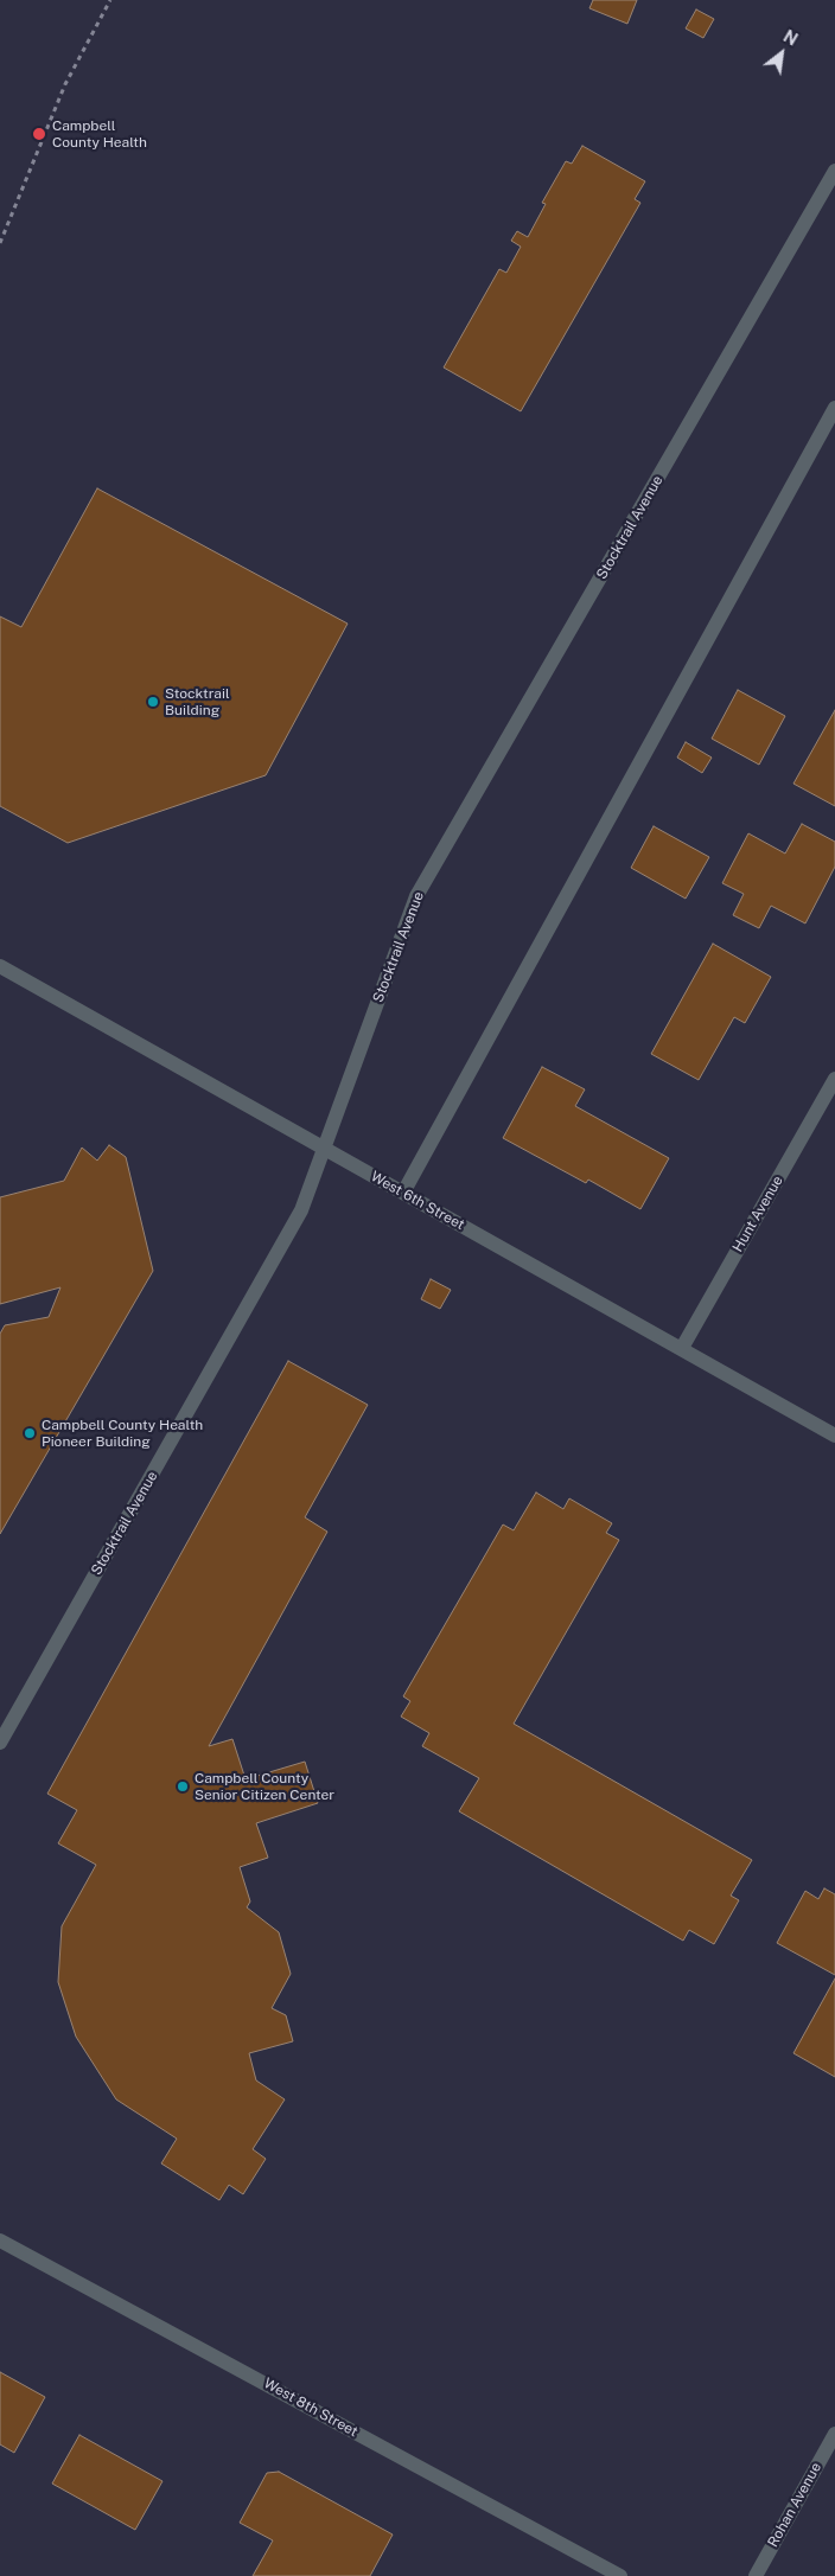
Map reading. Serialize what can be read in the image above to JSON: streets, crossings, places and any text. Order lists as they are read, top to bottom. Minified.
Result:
{"streets":{"street":["Stocktrail Avenue","West 6th Street","Hunt Avenue","West 8th Street","Rohan Avenue"]},"crossings":[["Stocktrail Avenue","West 6th Street"],["West 6th Street","Hunt Avenue"]],"places":["Campbell County Health","Stocktrail Building","Campbell County Health Pioneer Building","Campbell County Senior Citizen Center"],"north":"top right"}
